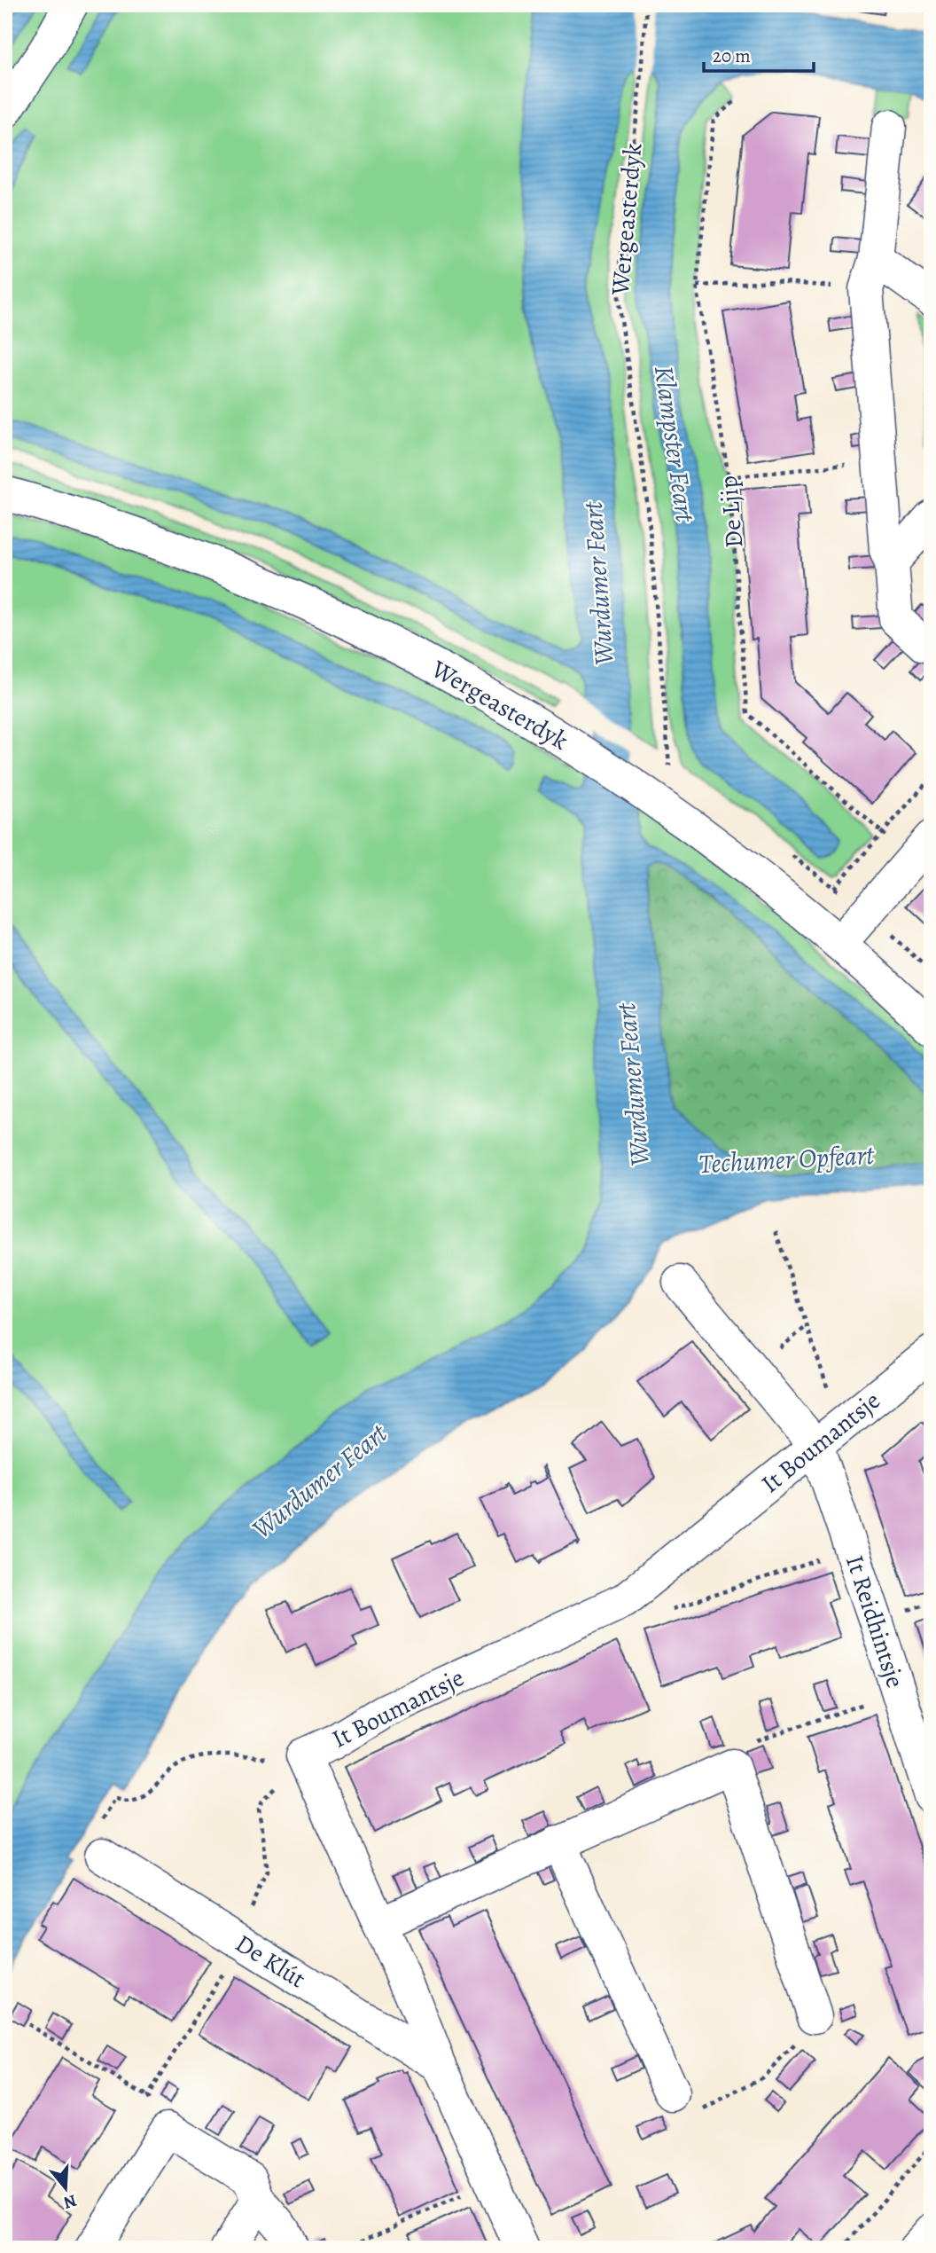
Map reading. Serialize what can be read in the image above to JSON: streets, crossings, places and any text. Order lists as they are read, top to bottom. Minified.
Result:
{"streets":{"street":["Wergeasterdyk","It Boumantsje","It Reidhintsje","De Klút"],"path":["De Ljip"]},"crossings":[["It Boumantsje","It Reidhintsje"],["It Boumantsje","De Klút"]],"water":["Klampster Feart","Wurdumer Feart","Techumer Opfeart"],"scale_bar":"20 m","north":"bottom"}
